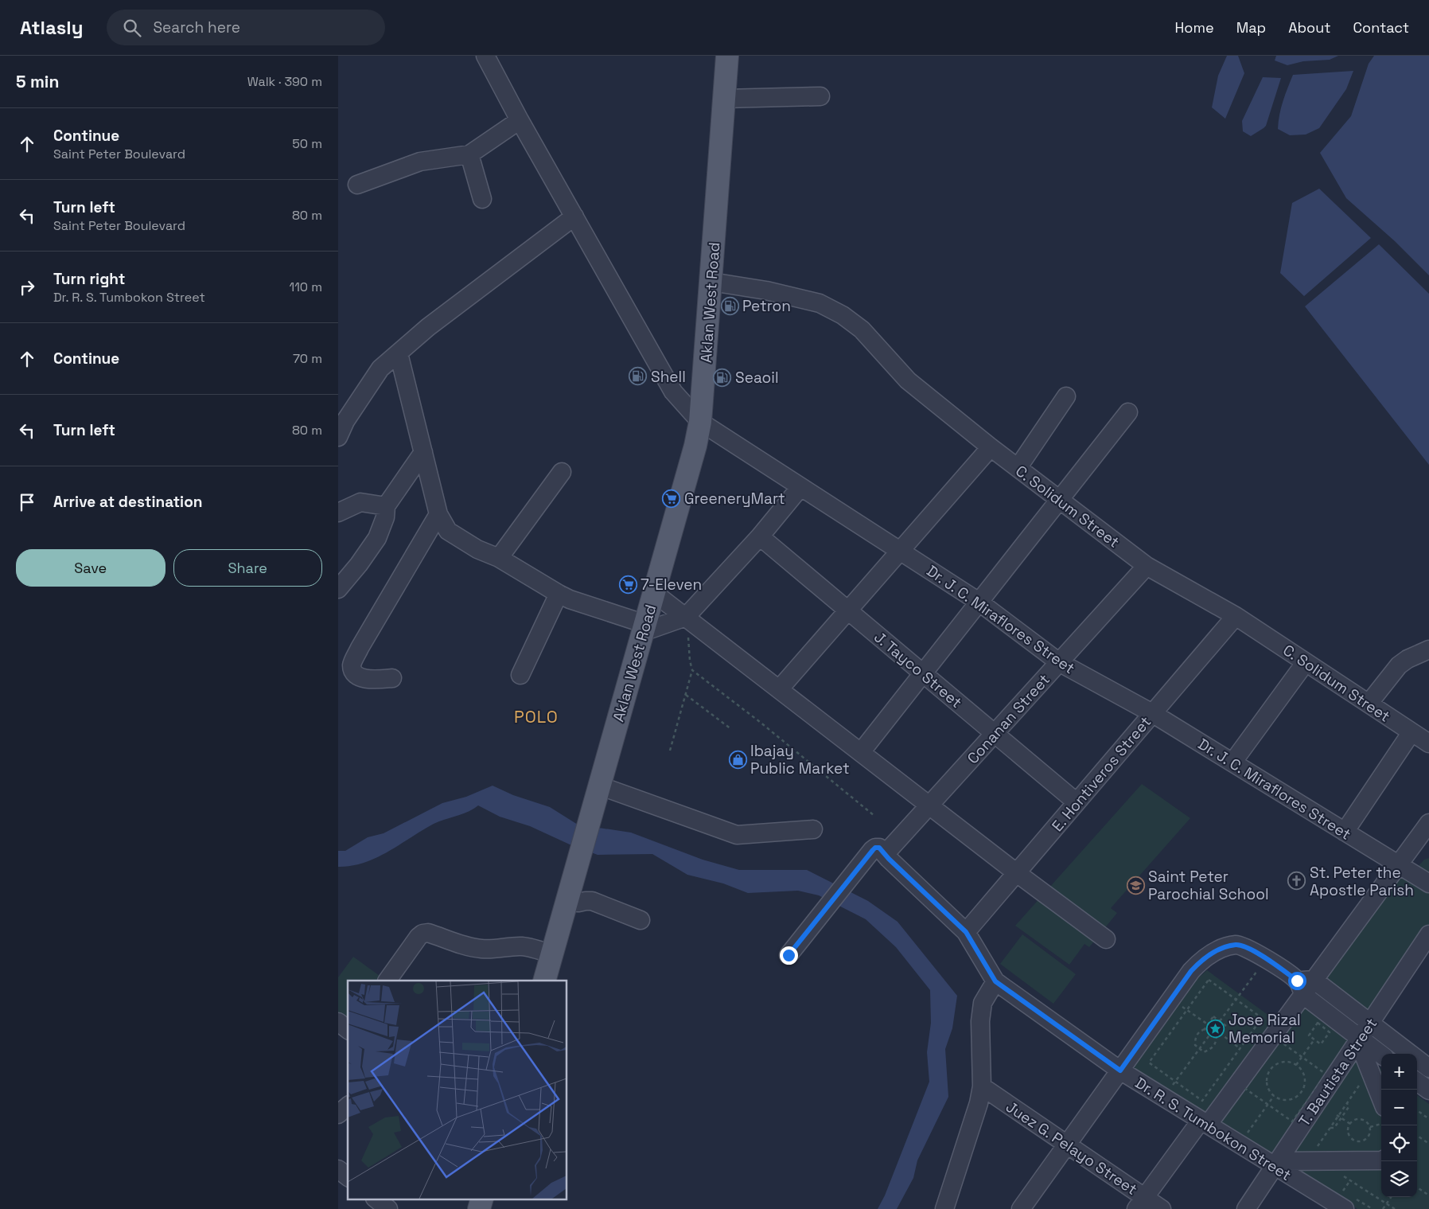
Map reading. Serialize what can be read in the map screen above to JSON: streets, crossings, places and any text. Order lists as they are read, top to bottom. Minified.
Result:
{"streets":{"main road":["Aklan West Road"],"street":["C. Solidum Street","Dr. J. C. Miraflores Street","J. Tayco Street","Conanan Street","E. Hontiveros Street","T. Bautista Street","Dr. R. S. Tumbokon Street","Juez G. Pelayo Street"]},"crossings":[["Aklan West Road","C. Solidum Street"],["Aklan West Road","Dr. J. C. Miraflores Street"],["C. Solidum Street","Conanan Street"],["C. Solidum Street","E. Hontiveros Street"],["Dr. J. C. Miraflores Street","Conanan Street"],["Dr. J. C. Miraflores Street","E. Hontiveros Street"],["J. Tayco Street","Conanan Street"],["J. Tayco Street","E. Hontiveros Street"],["Conanan Street","Dr. R. S. Tumbokon Street"],["E. Hontiveros Street","Dr. R. S. Tumbokon Street"],["T. Bautista Street","Dr. R. S. Tumbokon Street"]],"districts":["POLO"],"places":{"fuel station":["Petron","Shell","Seaoil"],"supermarket":["GreeneryMart","7-Eleven"],"shop":["Ibajay Public Market"],"church":["St. Peter the Apostle Parish"],"school or university":["Saint Peter Parochial School"],"place":["Jose Rizal Memorial"]},"page":{"header":"Atlasly","search":"Search here","nav":["Home","Map","About","Contact"],"heading":["5 min","Walk · 390 m"],"list":[["Continue","Saint Peter Boulevard","50 m"],["Turn left","Saint Peter Boulevard","80 m"],["Turn right","Dr. R. S. Tumbokon Street","110 m"],["Continue","70 m"],["Turn left","80 m"],"Arrive at destination"],"buttons":["Save","Share"],"map_buttons":["+","−"]}}
